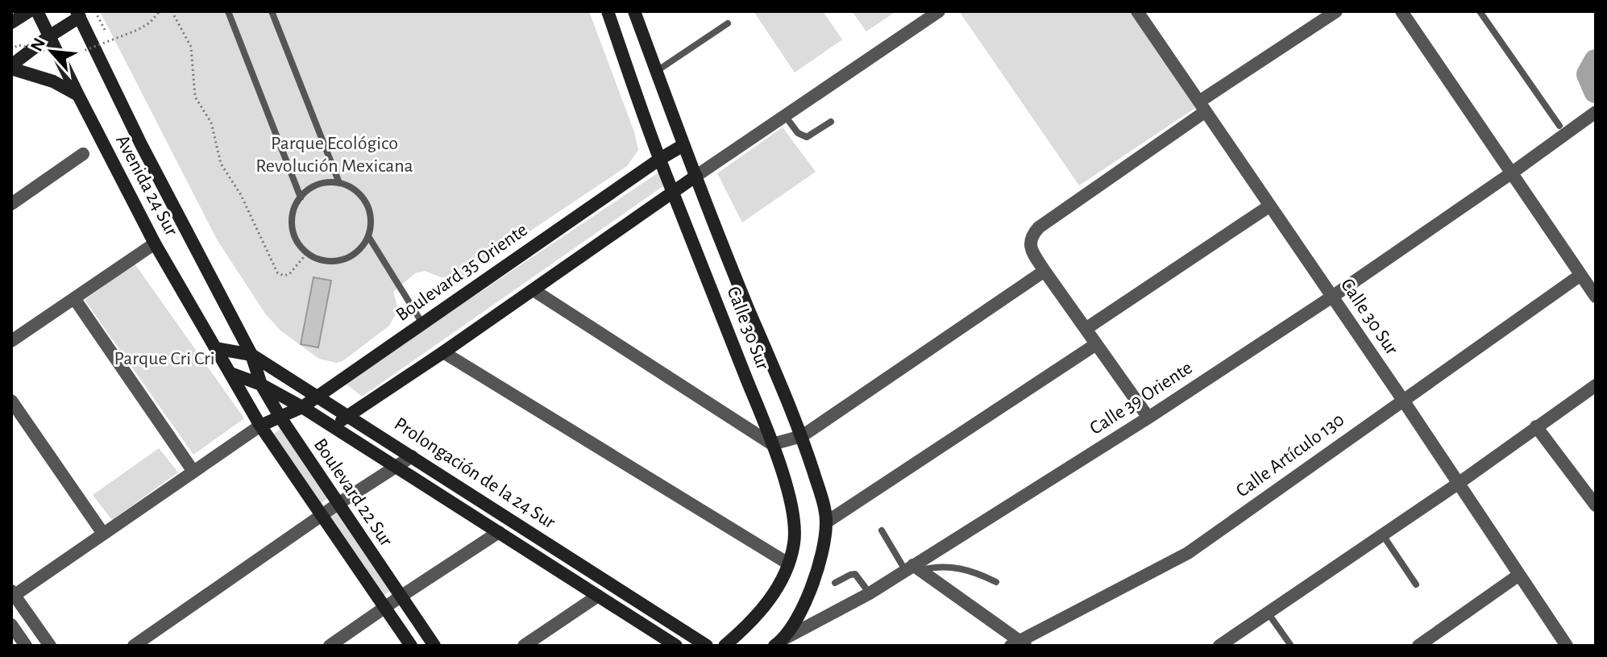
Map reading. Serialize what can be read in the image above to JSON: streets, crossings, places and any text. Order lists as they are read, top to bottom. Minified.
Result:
{"streets":{"main road":["Avenida 24 Sur","Boulevard 35 Oriente","Calle 30 Sur","Prolongación de la 24 Sur","Boulevard 22 Sur"],"street":["Calle 39 Oriente","Calle Artículo 130"]},"crossings":[["Avenida 24 Sur","Prolongación de la 24 Sur"],["Avenida 24 Sur","Boulevard 22 Sur"],["Boulevard 35 Oriente","Calle 30 Sur"],["Boulevard 35 Oriente","Prolongación de la 24 Sur"],["Boulevard 35 Oriente","Boulevard 22 Sur"],["Calle 30 Sur","Calle 39 Oriente"],["Calle 30 Sur","Calle Artículo 130"],["Prolongación de la 24 Sur","Boulevard 22 Sur"]],"parks":["Parque Ecológico Revolución Mexicana","Parque Cri Cri"],"north":"top left"}
